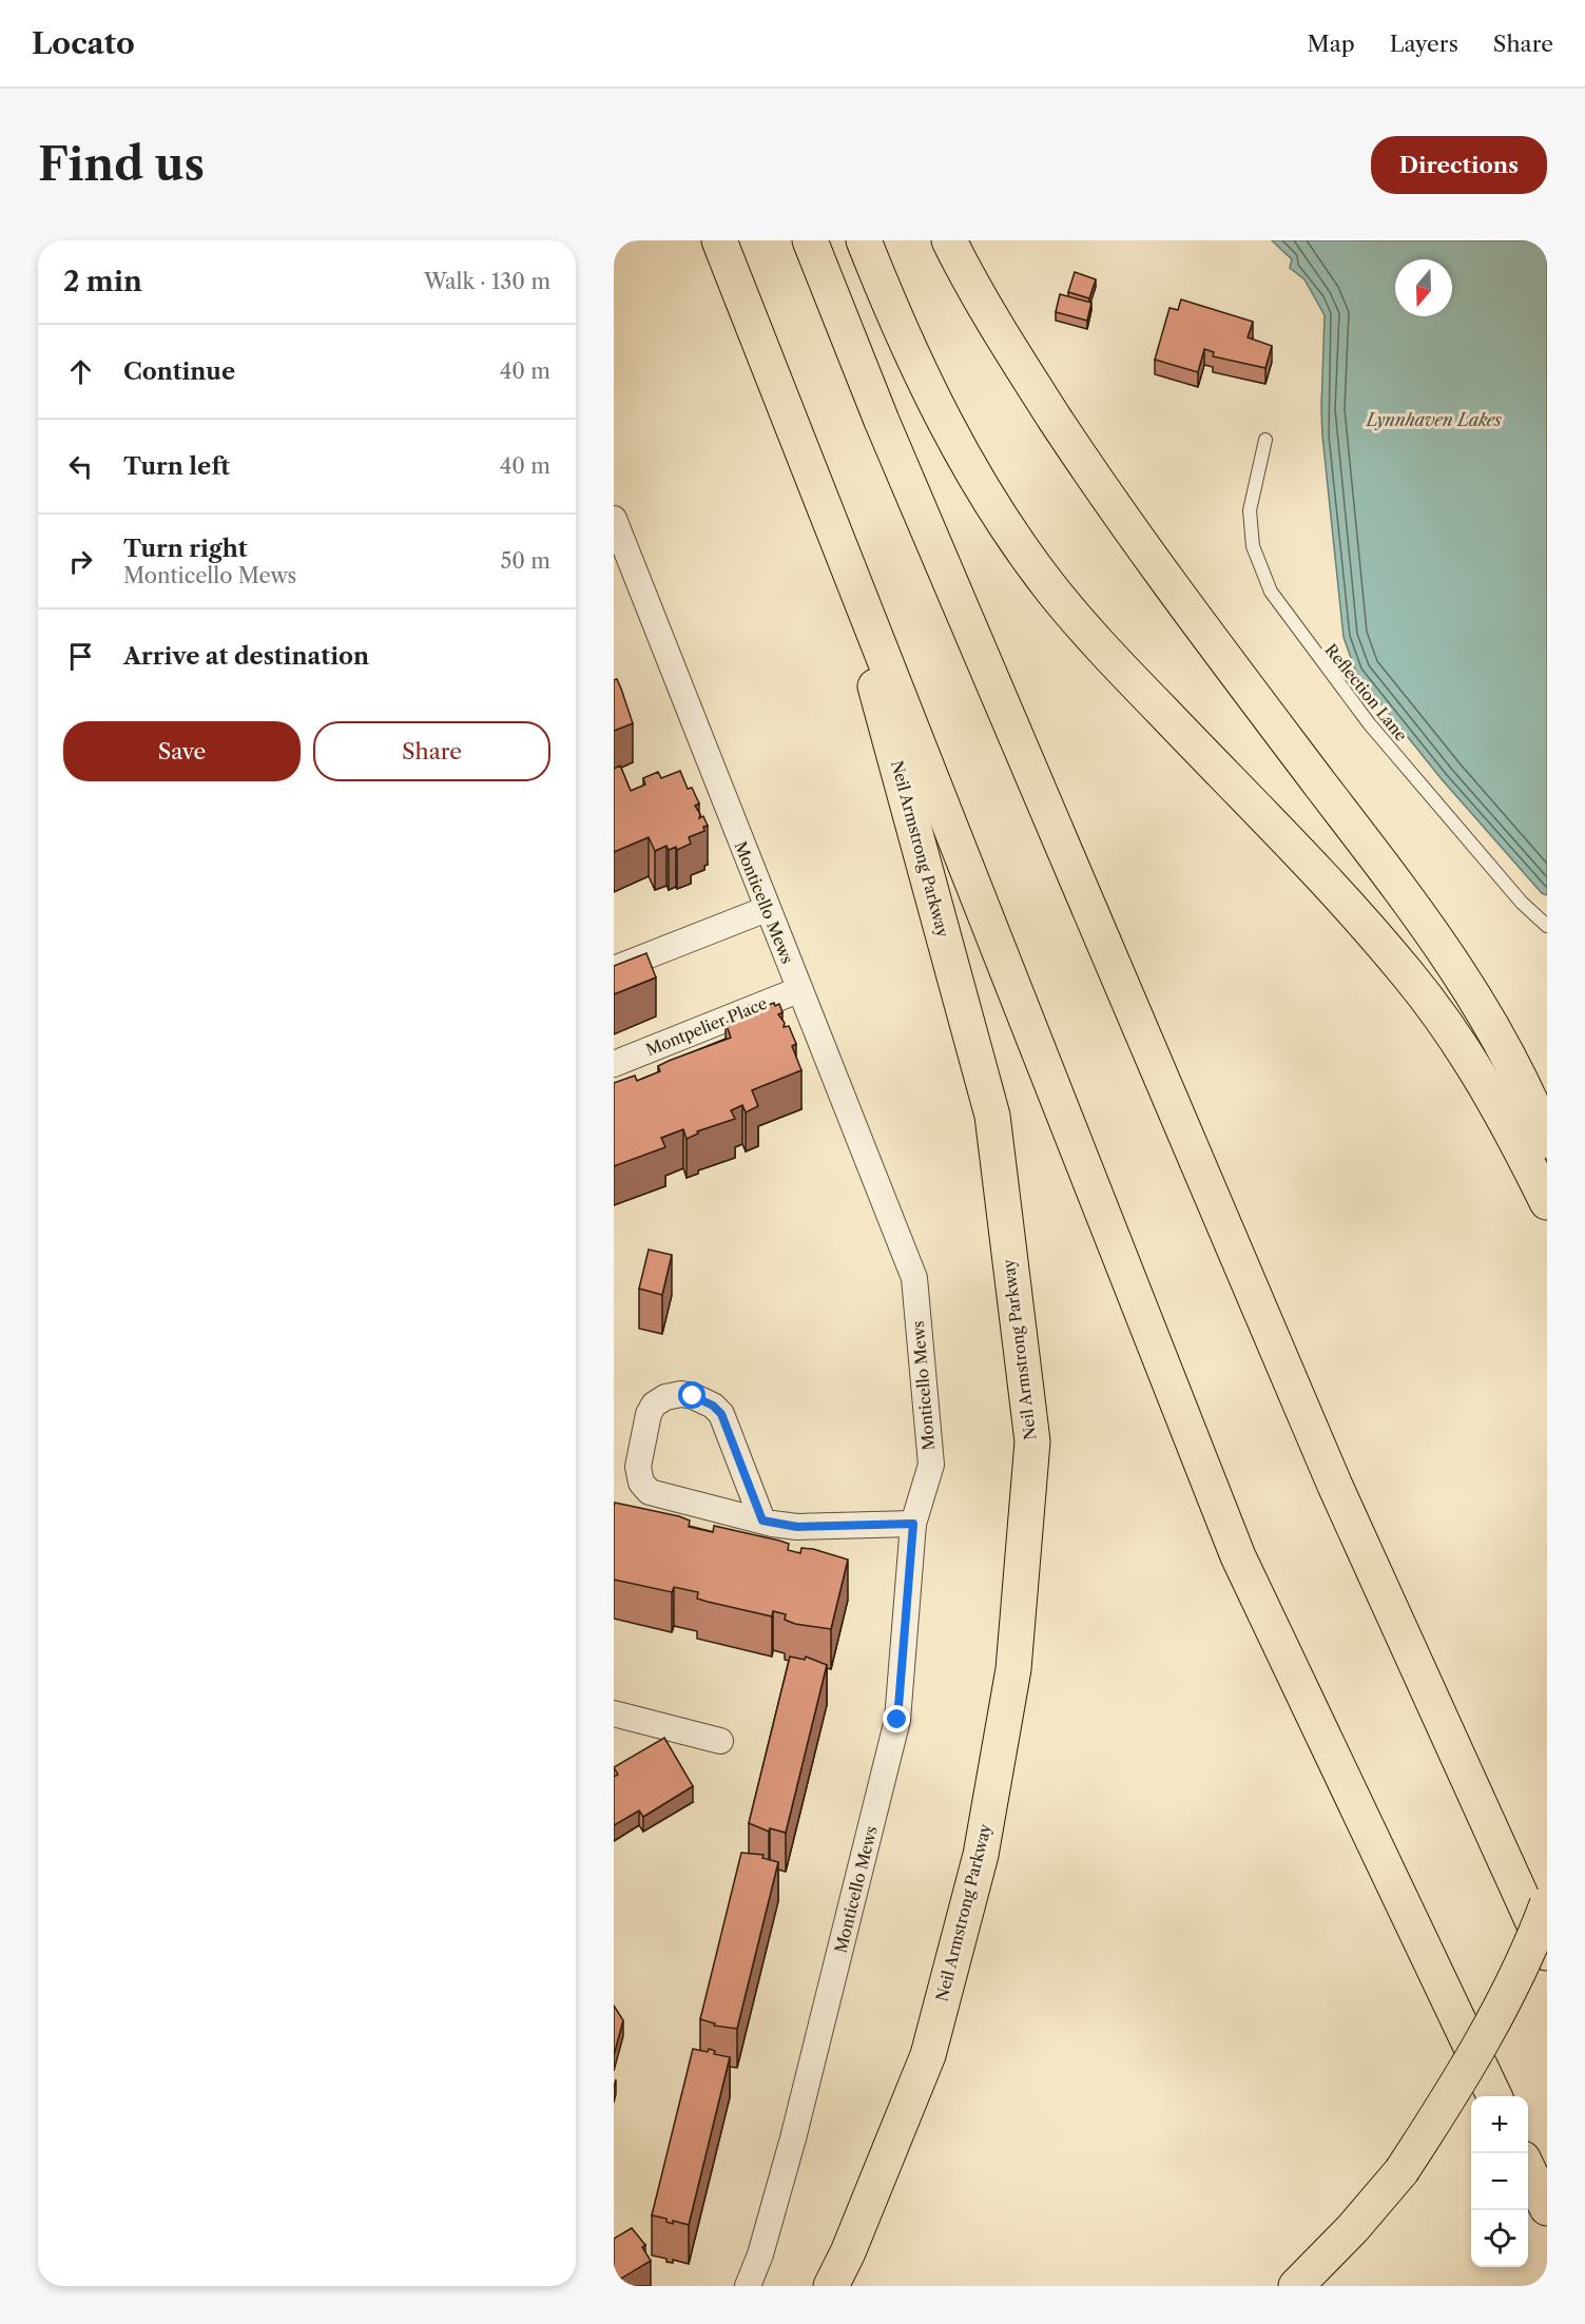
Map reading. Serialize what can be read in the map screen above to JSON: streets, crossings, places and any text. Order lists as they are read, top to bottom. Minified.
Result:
{"streets":{"highway":["Neil Armstrong Parkway"],"street":["Monticello Mews","Montpelier Place"],"lane":["Reflection Lane"]},"crossings":[["Monticello Mews","Montpelier Place"]],"water":["Lynnhaven Lakes"],"north":"bottom","page":{"header":"Locato","nav":["Map","Layers","Share"],"buttons":["Directions",["Save","Share"]],"title":"Find us","heading":["2 min","Walk · 130 m"],"list":[["Continue","40 m"],["Turn left","40 m"],["Turn right","Monticello Mews","50 m"],"Arrive at destination"],"map_buttons":["+","−"]}}
